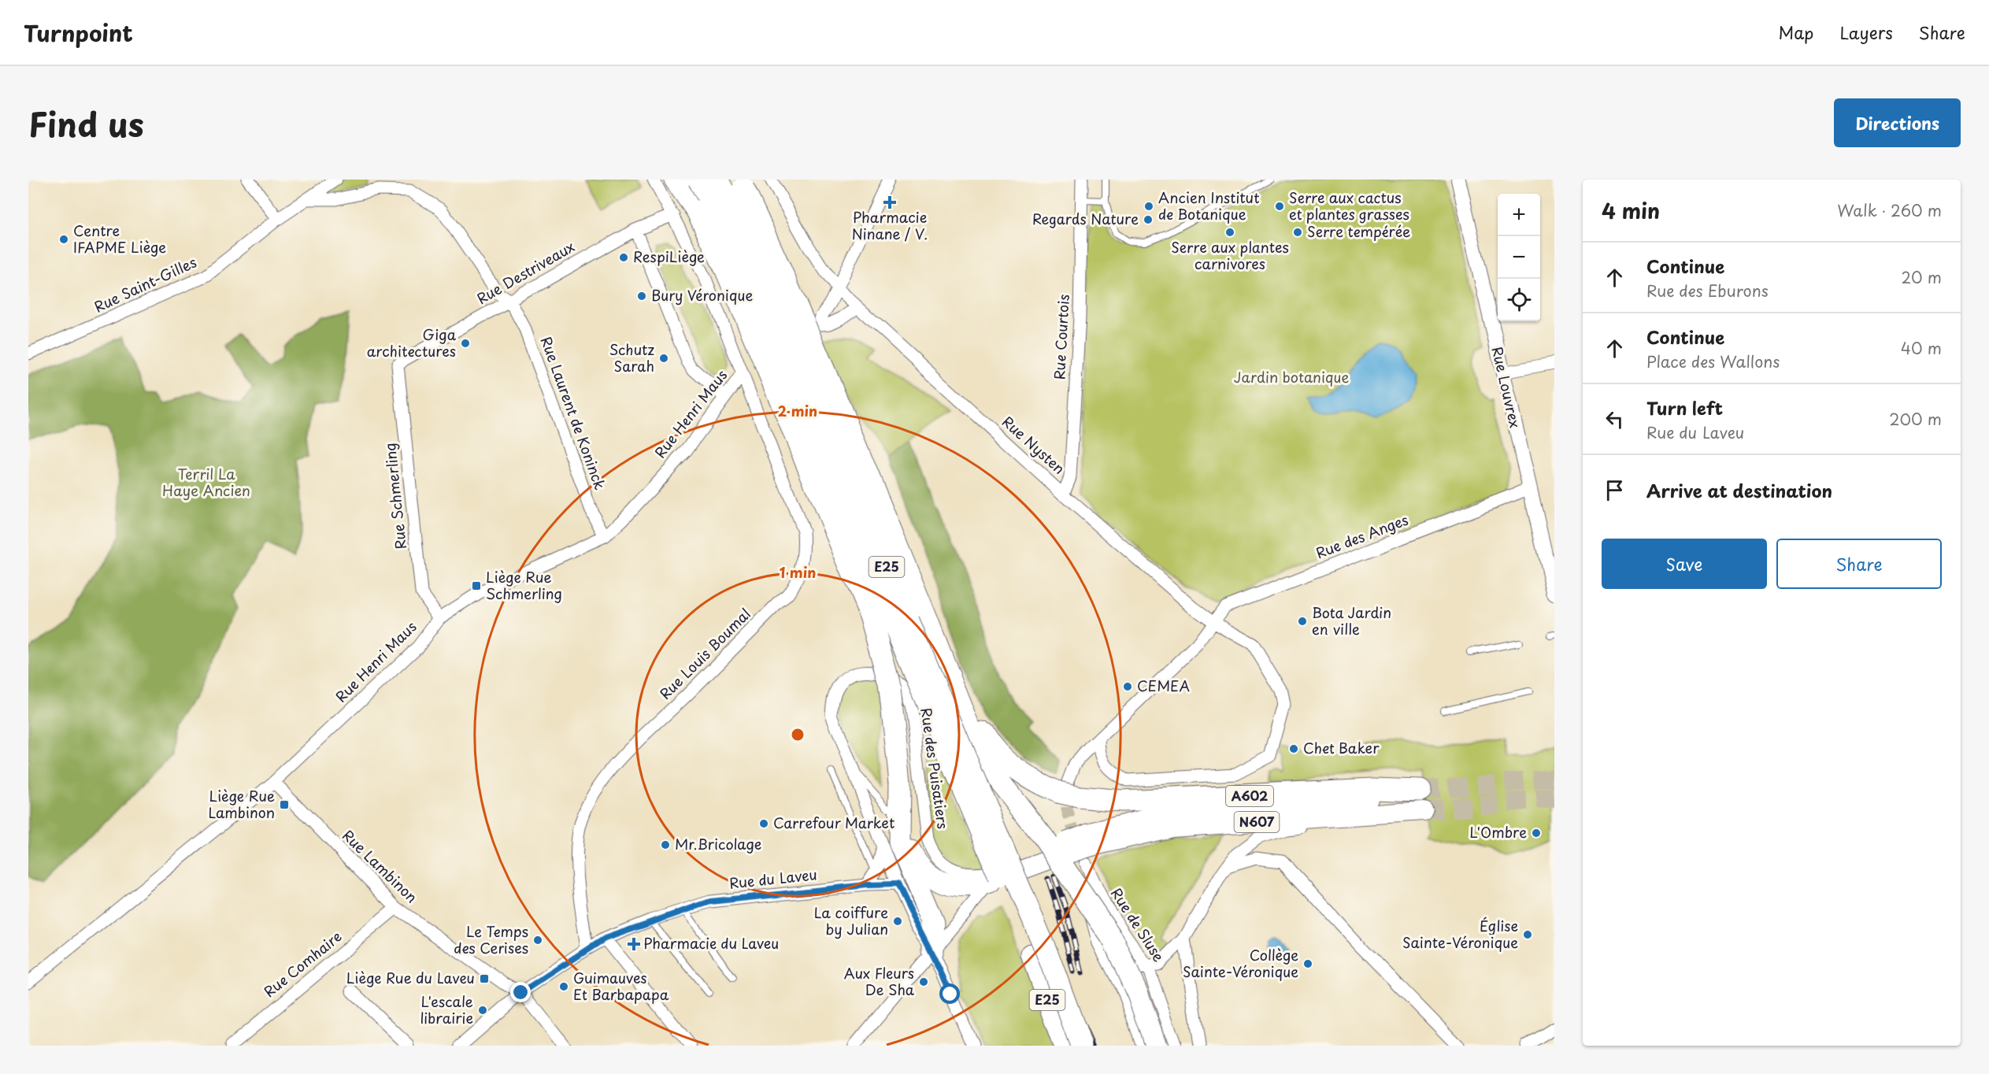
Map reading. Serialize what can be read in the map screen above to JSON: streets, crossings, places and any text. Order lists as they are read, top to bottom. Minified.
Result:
{"streets":{"highway":["E25","A602","N607"],"street":["Rue Destriveaux","Rue Saint-Gilles","Rue Courtois","Rue Louvrex","Rue Laurent de Koninck","Rue Henri Maus","Rue Nysten","Rue Schmerling","Rue des Anges","Rue Louis Boumal","Rue des Puisatiers","Rue Lambinon","Rue du Laveu","Rue de Sluse","Rue Comhaire"]},"crossings":[["Rue Destriveaux","Rue Laurent de Koninck"],["Rue Destriveaux","Rue Schmerling"],["Rue Destriveaux","Rue Louis Boumal"],["Rue Courtois","Rue Nysten"],["Rue Louvrex","Rue des Anges"],["Rue Laurent de Koninck","Rue Henri Maus"],["Rue Henri Maus","Rue Schmerling"],["Rue Henri Maus","Rue Louis Boumal"],["Rue Henri Maus","Rue Lambinon"],["Rue Nysten","Rue des Anges"],["Rue Louis Boumal","Rue du Laveu"],["Rue des Puisatiers","Rue du Laveu"],["A602","N607"],["Rue Lambinon","Rue du Laveu"],["Rue Lambinon","Rue Comhaire"]],"parks":["Jardin botanique","Terril La Haye Ancien"],"places":{"health":["Pharmacie Ninane / V.","Pharmacie du Laveu"],"other":["Ancien Institut de Botanique","Serre aux cactus et plantes grasses","Regards Nature","Serre aux plantes carnivores","Serre tempérée","Centre IFAPME Liège","RespiLiège","Bury Véronique","Giga architectures","Schutz Sarah","Bota Jardin en ville","CEMEA","Chet Baker","Carrefour Market","L'Ombre","Mr.Bricolage","La coiffure by Julian","Église Sainte-Véronique","Le Temps des Cerises","Collège Sainte-Véronique","Aux Fleurs De Sha","Guimauves Et Barbapapa","L'escale librairie"],"transit":["Liège Rue Schmerling","Liège Rue Lambinon","Liège Rue du Laveu"]},"page":{"header":"Turnpoint","nav":["Map","Layers","Share"],"title":"Find us","buttons":["Directions",["Save","Share"]],"heading":["4 min","Walk · 260 m"],"map_buttons":["+","−"],"list":[["Continue","Rue des Eburons","20 m"],["Continue","Place des Wallons","40 m"],["Turn left","Rue du Laveu","200 m"],"Arrive at destination"]},"rings":["2 min","1 min"]}
